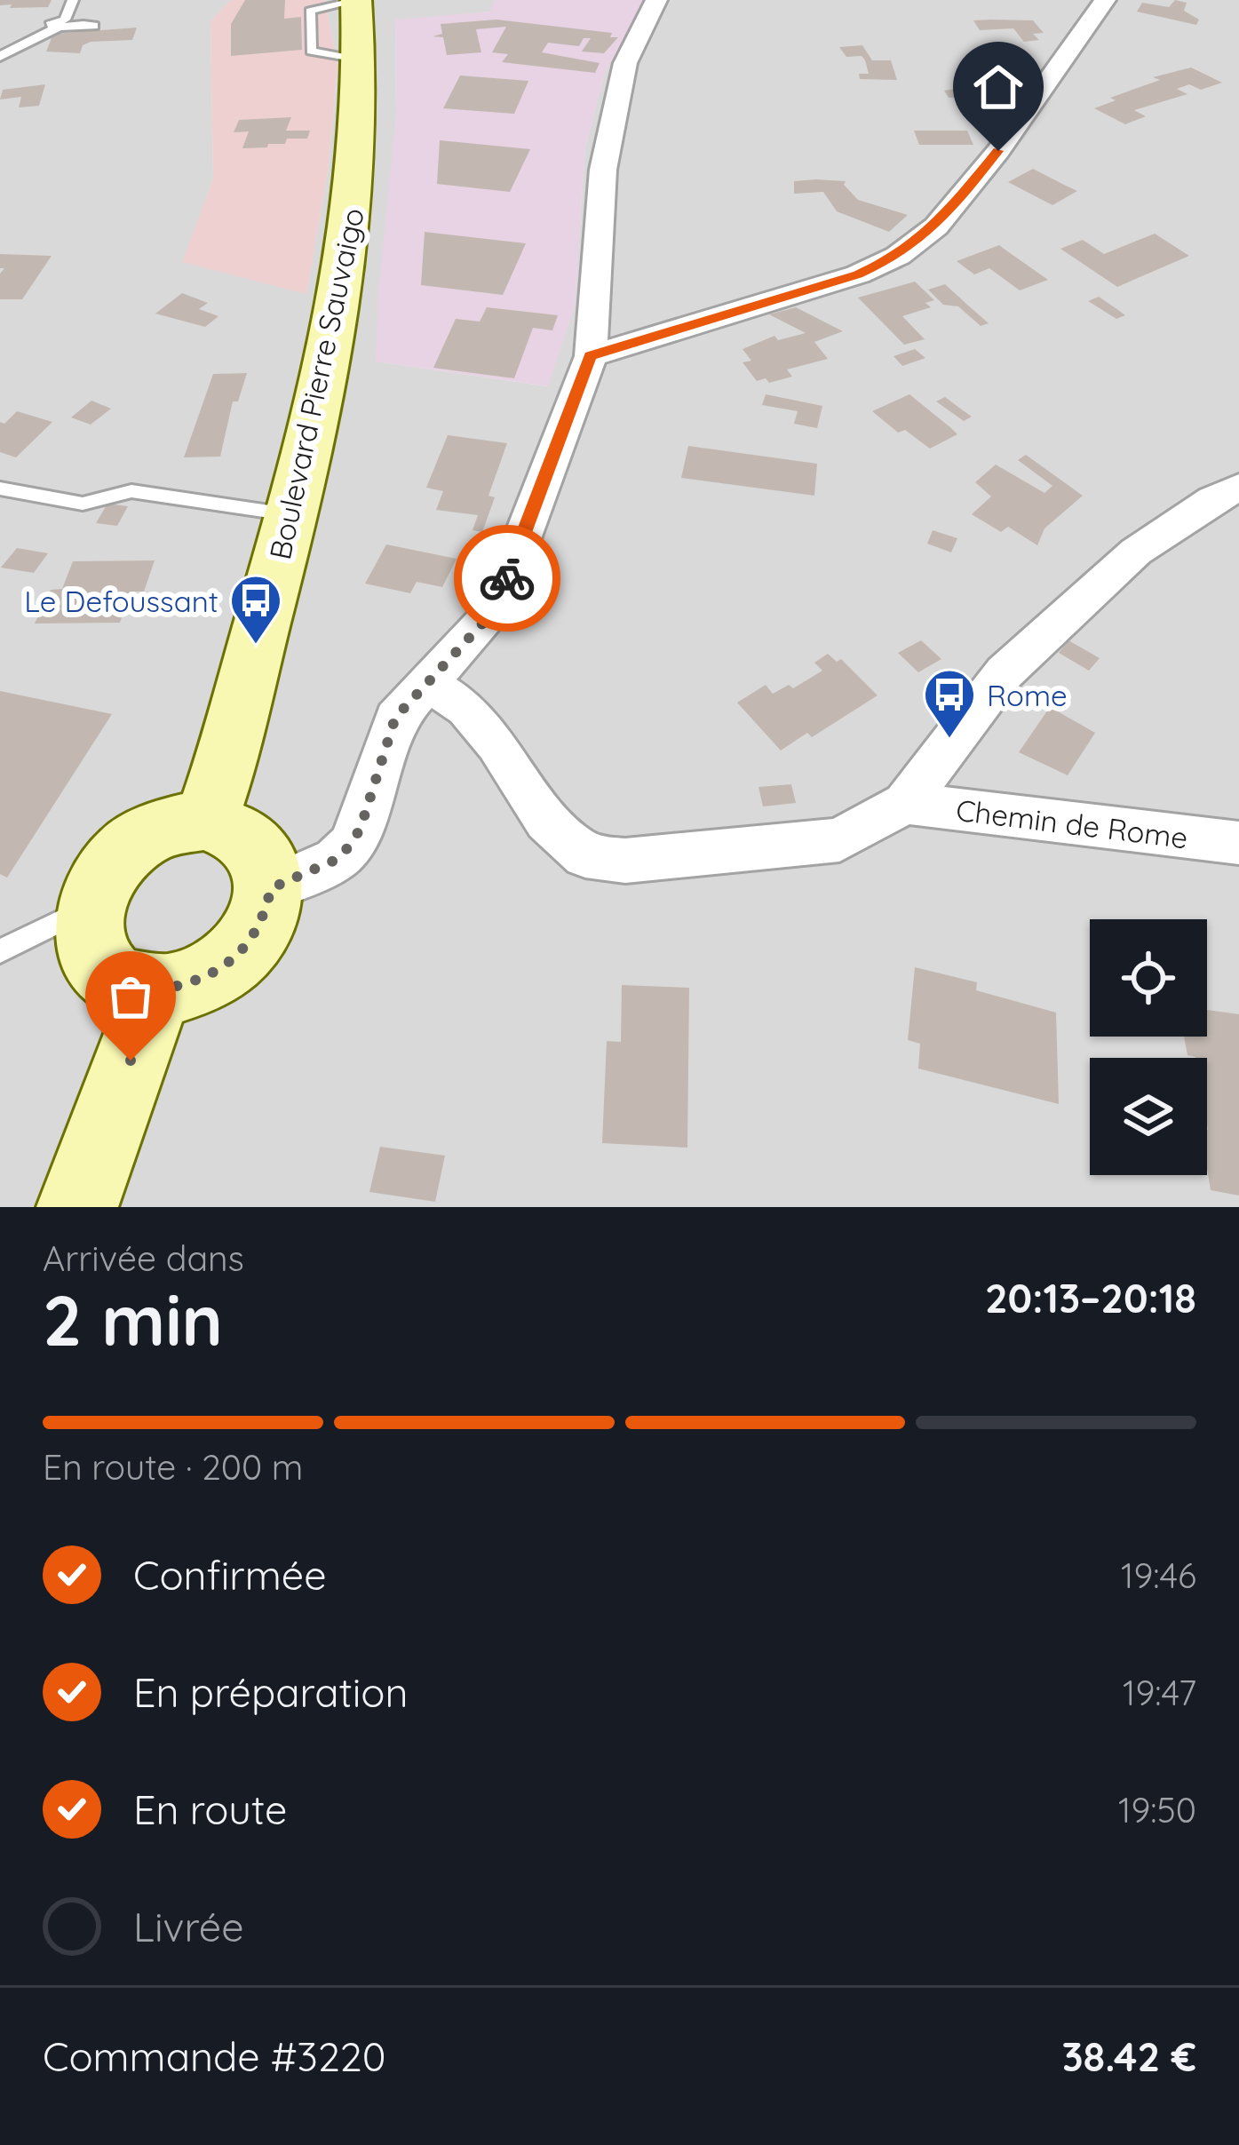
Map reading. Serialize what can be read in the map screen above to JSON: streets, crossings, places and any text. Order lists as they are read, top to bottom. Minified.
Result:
{"streets":{"main road":["Boulevard Pierre Sauvaigo"],"street":["Chemin de Rome"]},"places":{"bus stop":["Le Defoussant","Rome"]},"page":{"heading":["2 min","Arrivée dans","20:13–20:18"],"panel":["Commande #3220","38.42 €"],"bar":"En route · 200 m","list":[["Confirmée","19:46"],["En préparation","19:47"],["En route","19:50"],"Livrée"]}}
